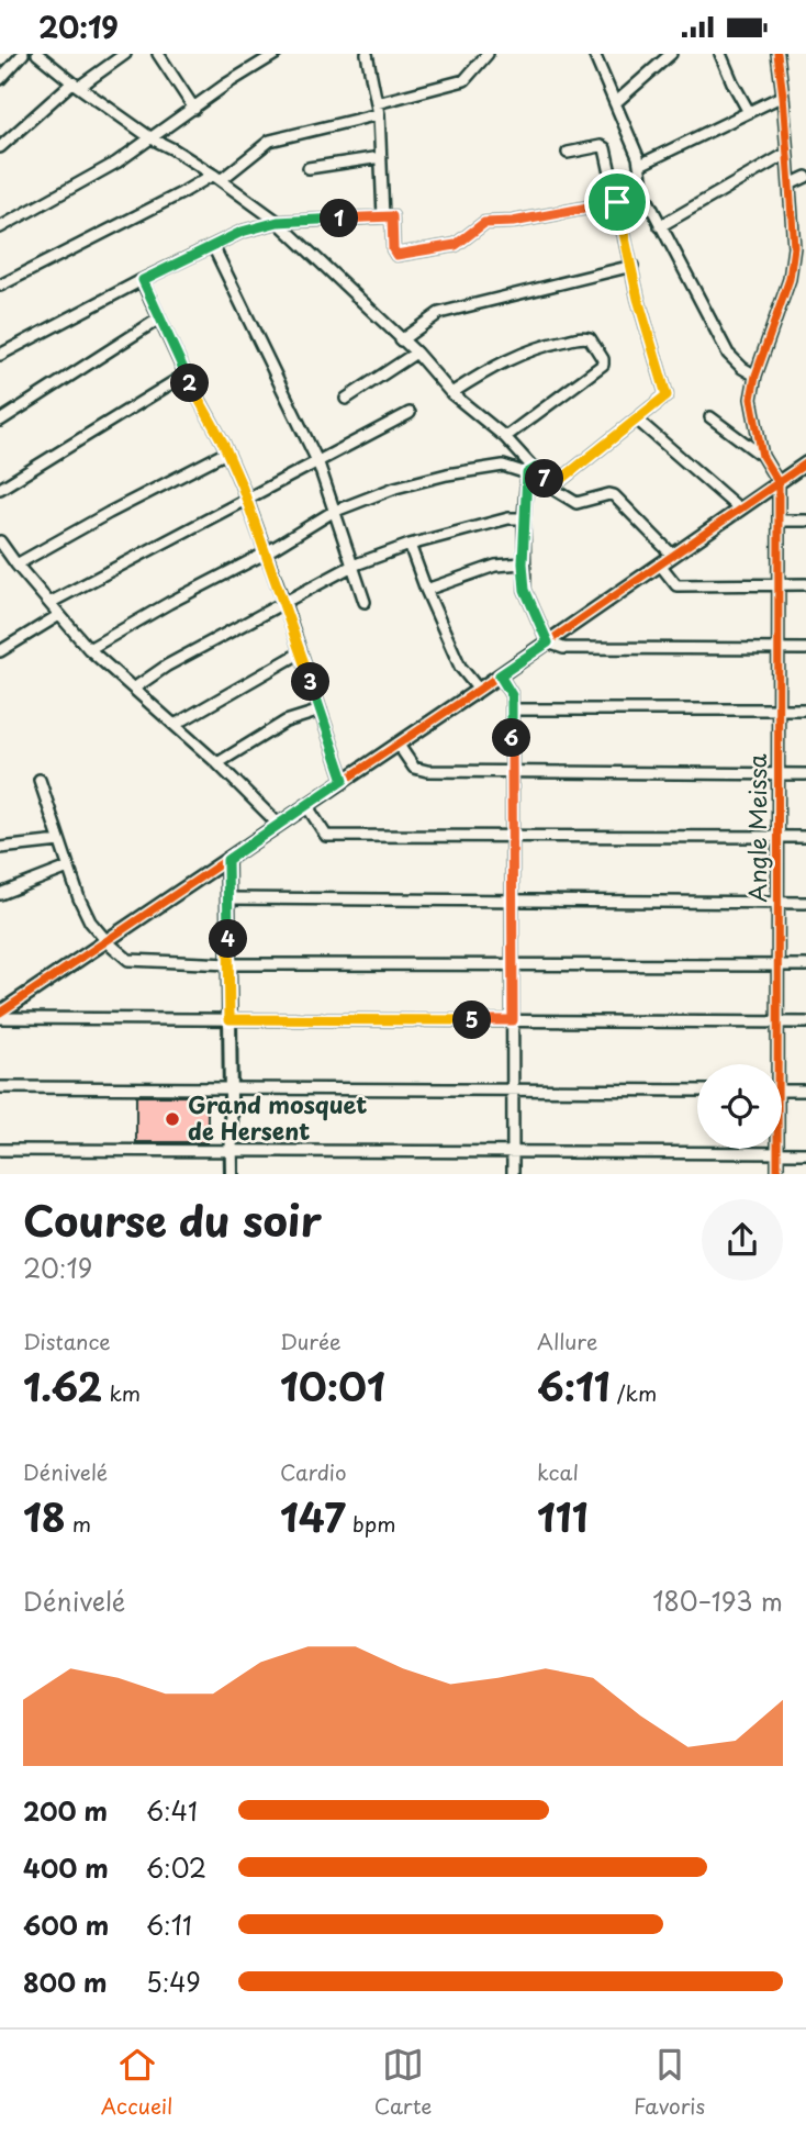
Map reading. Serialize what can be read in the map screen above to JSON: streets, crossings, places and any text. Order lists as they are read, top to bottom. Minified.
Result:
{"streets":{"street":["Angle Meissa"]},"places":["Grand mosquet de Hersent"],"page":{"status":"20:19","pins":["1","2","7","3","6","4","5"],"heading":["Course du soir","20:19"],"stats":[["Distance","1.62 km"],["Durée","10:01"],["Allure","6:11 /km"],["Dénivelé","18 m"],["Cardio","147 bpm"],["kcal","111"]],"chart":["Dénivelé","180–193 m"],"list":[{"name":"200 m","note":"6:41"},{"name":"400 m","note":"6:02"},{"name":"600 m","note":"6:11"},{"name":"800 m","note":"5:49"}],"tabs":["Accueil","Carte","Favoris"]}}
